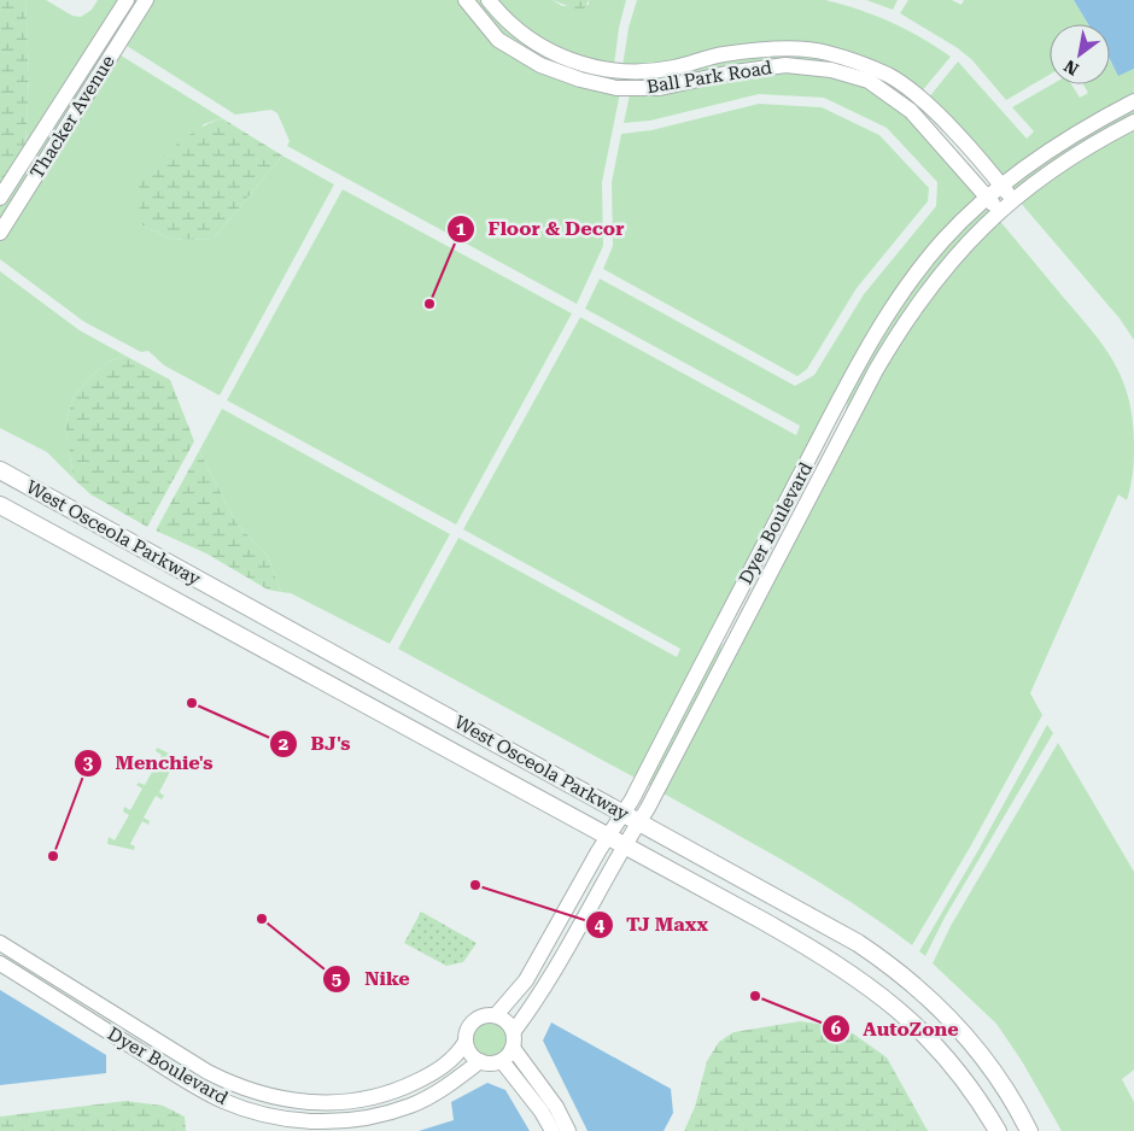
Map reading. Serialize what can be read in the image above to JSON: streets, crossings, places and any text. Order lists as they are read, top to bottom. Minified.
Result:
{"streets":{"main road":["West Osceola Parkway"],"street":["Ball Park Road","Thacker Avenue","Dyer Boulevard"]},"crossings":[["Ball Park Road","Dyer Boulevard"],["Dyer Boulevard","West Osceola Parkway"]],"places":["Floor & Decor","BJ's","Menchie's","TJ Maxx","Nike","AutoZone"],"north":"bottom left"}
